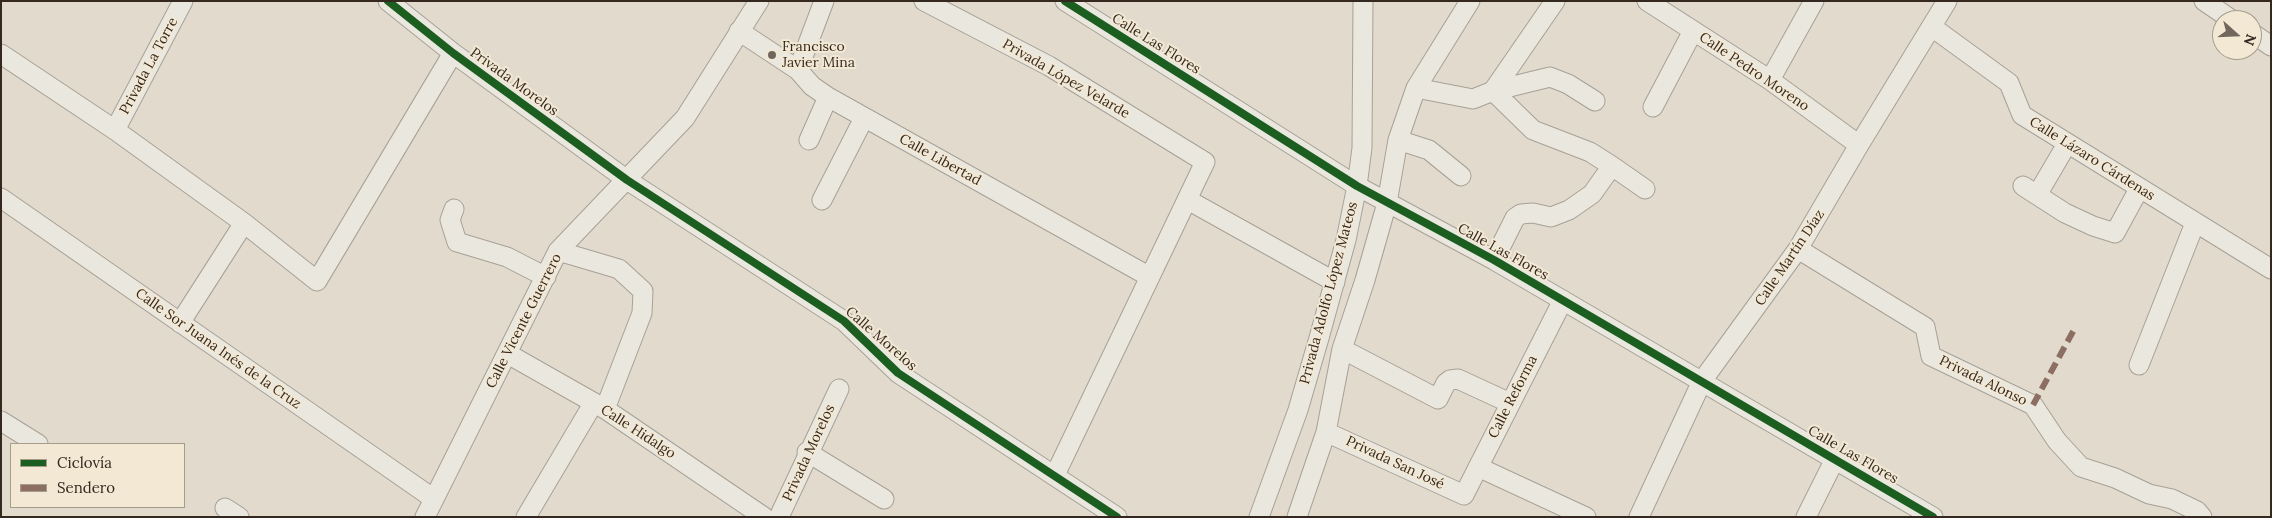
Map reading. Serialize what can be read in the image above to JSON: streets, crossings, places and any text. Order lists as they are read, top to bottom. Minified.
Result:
{"streets":{"street":["Calle Las Flores","Privada La Torre","Calle Pedro Moreno","Privada López Velarde","Privada Morelos","Calle Lázaro Cárdenas","Calle Libertad","Calle Martín Díaz","Privada Adolfo López Mateos","Calle Vicente Guerrero","Calle Morelos","Calle Sor Juana Inés de la Cruz","Privada Alonso","Calle Reforma","Calle Hidalgo","Privada San José"]},"crossings":[["Calle Las Flores","Calle Martín Díaz"],["Calle Las Flores","Privada Adolfo López Mateos"],["Calle Las Flores","Calle Reforma"],["Calle Pedro Moreno","Calle Martín Díaz"],["Privada Morelos","Calle Vicente Guerrero"],["Privada Morelos","Calle Morelos"],["Calle Lázaro Cárdenas","Calle Martín Díaz"],["Calle Libertad","Calle Vicente Guerrero"],["Calle Martín Díaz","Privada Alonso"],["Calle Vicente Guerrero","Calle Morelos"],["Calle Vicente Guerrero","Calle Sor Juana Inés de la Cruz"],["Calle Vicente Guerrero","Calle Hidalgo"],["Calle Reforma","Privada San José"]],"places":["Francisco Javier Mina"],"legend":["Ciclovía","Sendero"],"north":"right"}
